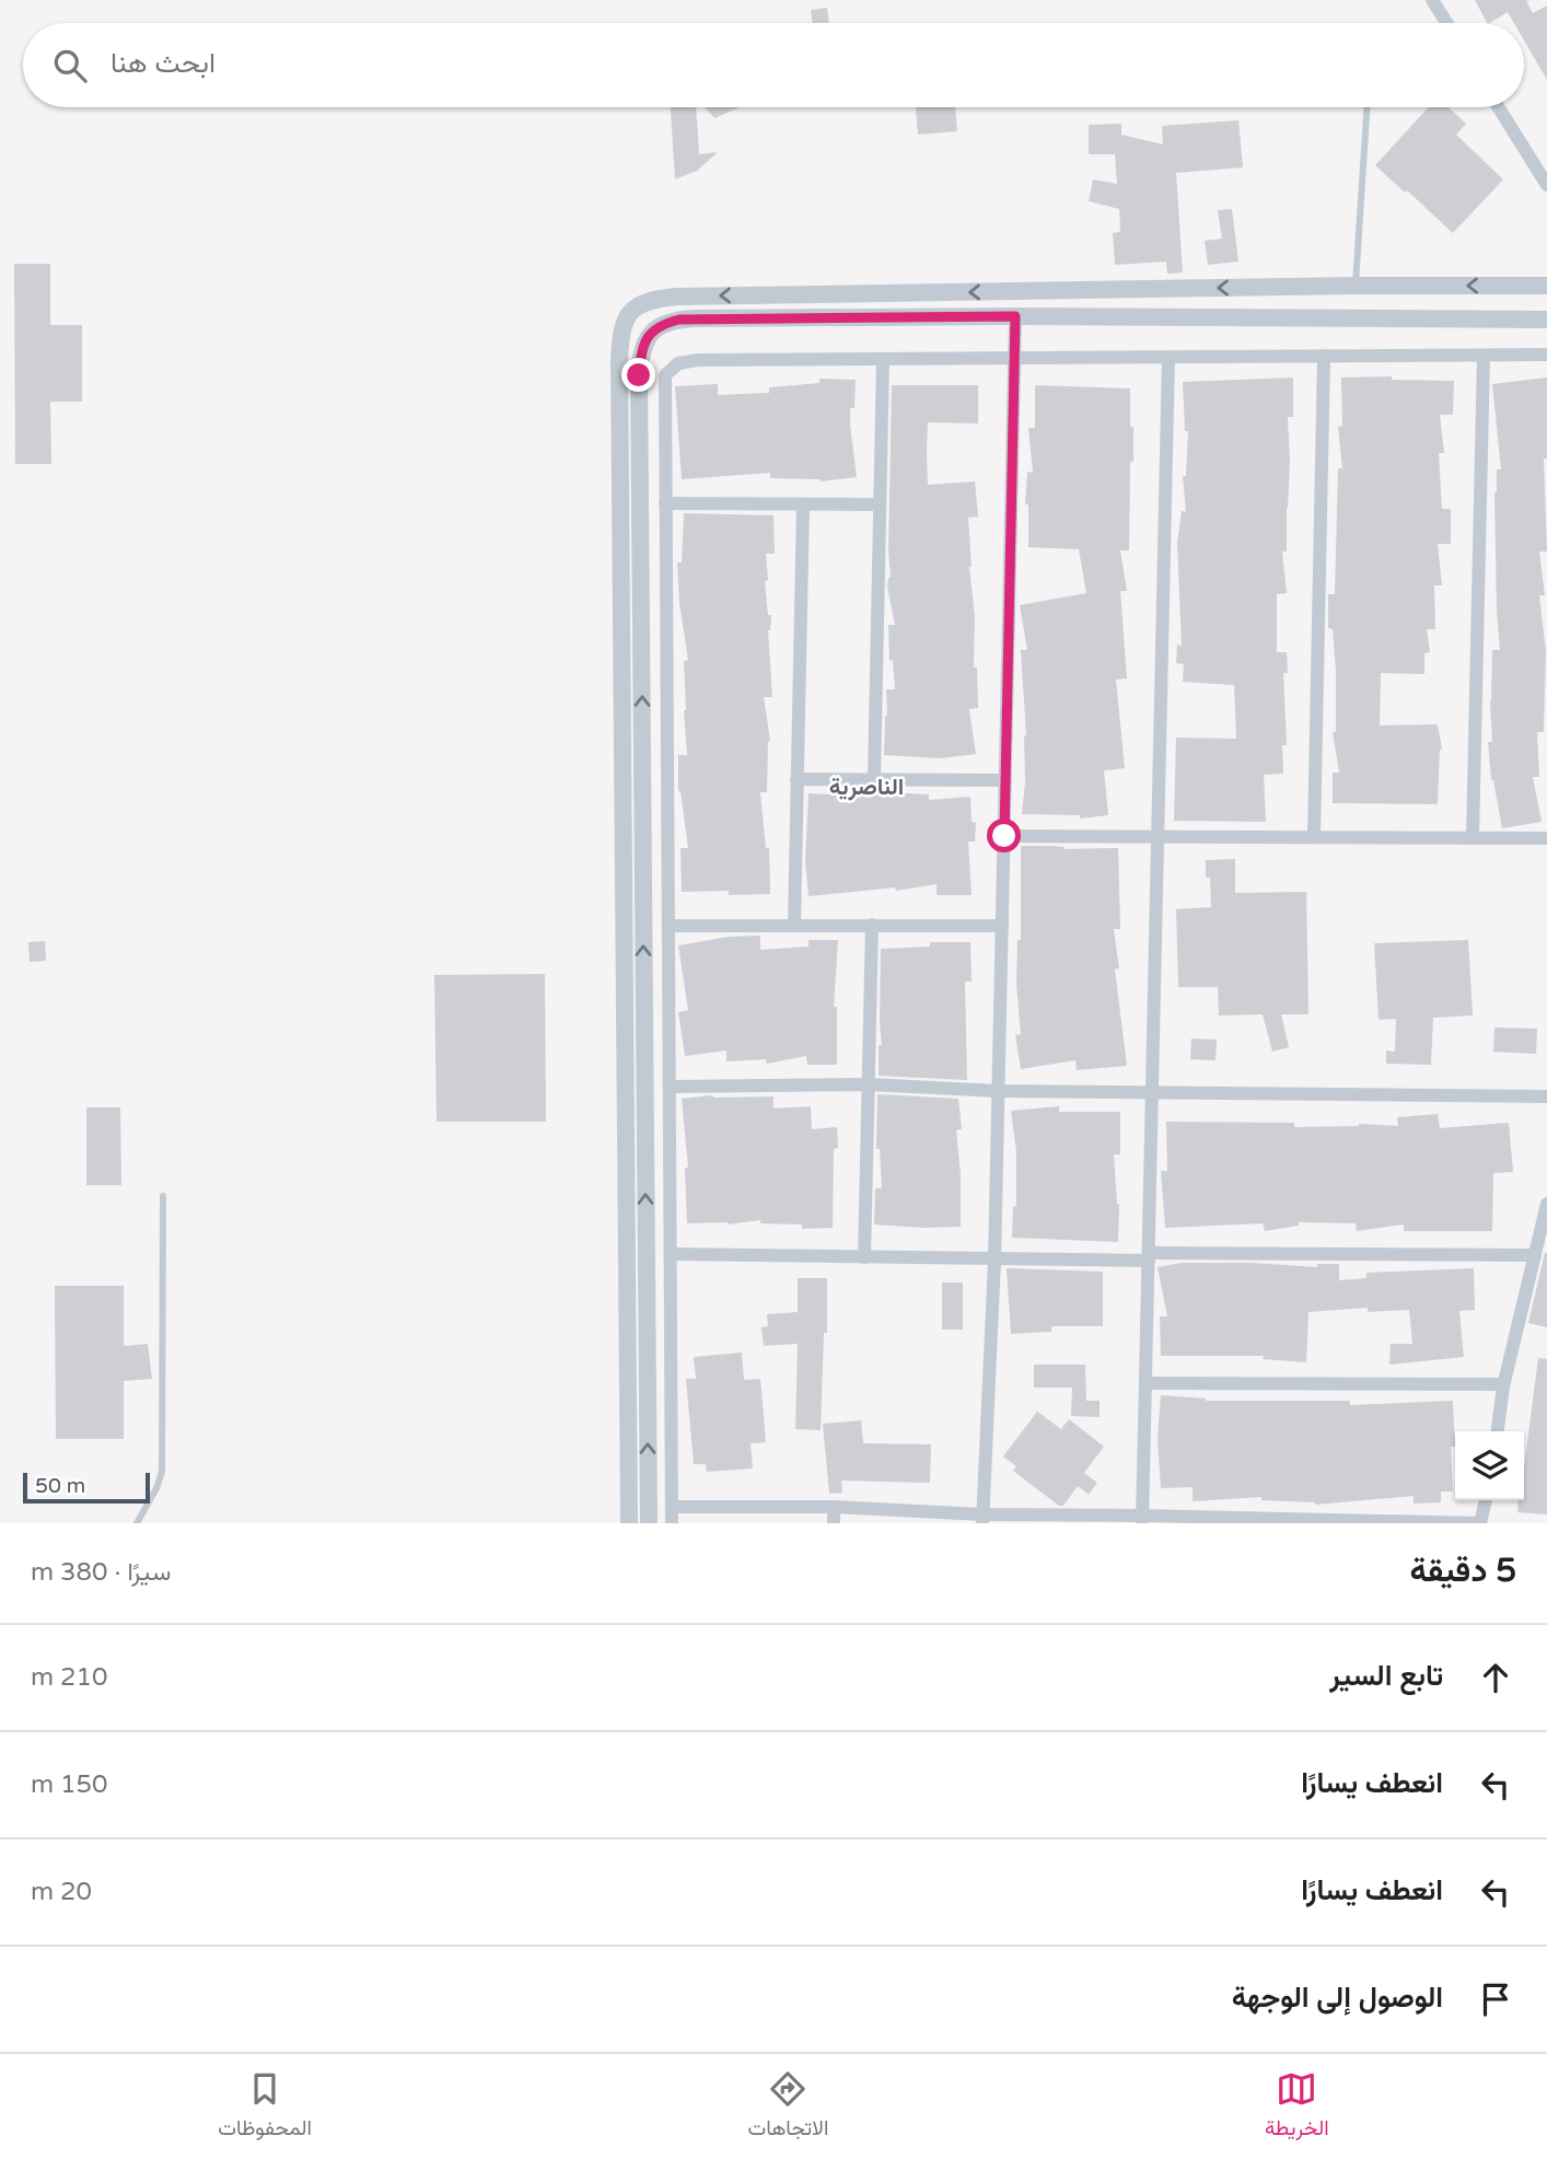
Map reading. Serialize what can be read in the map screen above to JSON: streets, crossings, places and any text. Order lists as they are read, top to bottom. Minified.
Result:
{"districts":["الناصرية"],"scale_bar":"50 m","page":{"search":"ابحث هنا","scale":"50 m","heading":["5 دقيقة","سيرًا · 380 m"],"list":[["تابع السير","210 m"],["انعطف يسارًا","150 m"],["انعطف يسارًا","20 m"],"الوصول إلى الوجهة"],"nav":["الخريطة","الاتجاهات","المحفوظات"]}}
